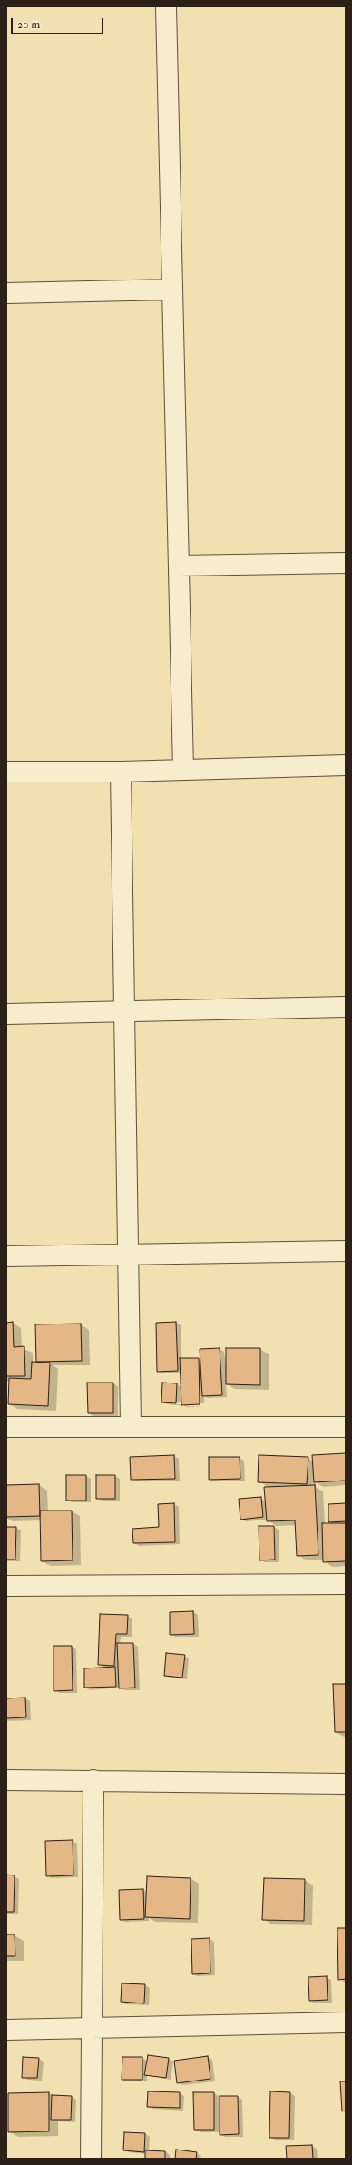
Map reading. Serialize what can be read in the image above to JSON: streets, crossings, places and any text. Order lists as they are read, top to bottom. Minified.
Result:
{"scale_bar":"20 m"}
